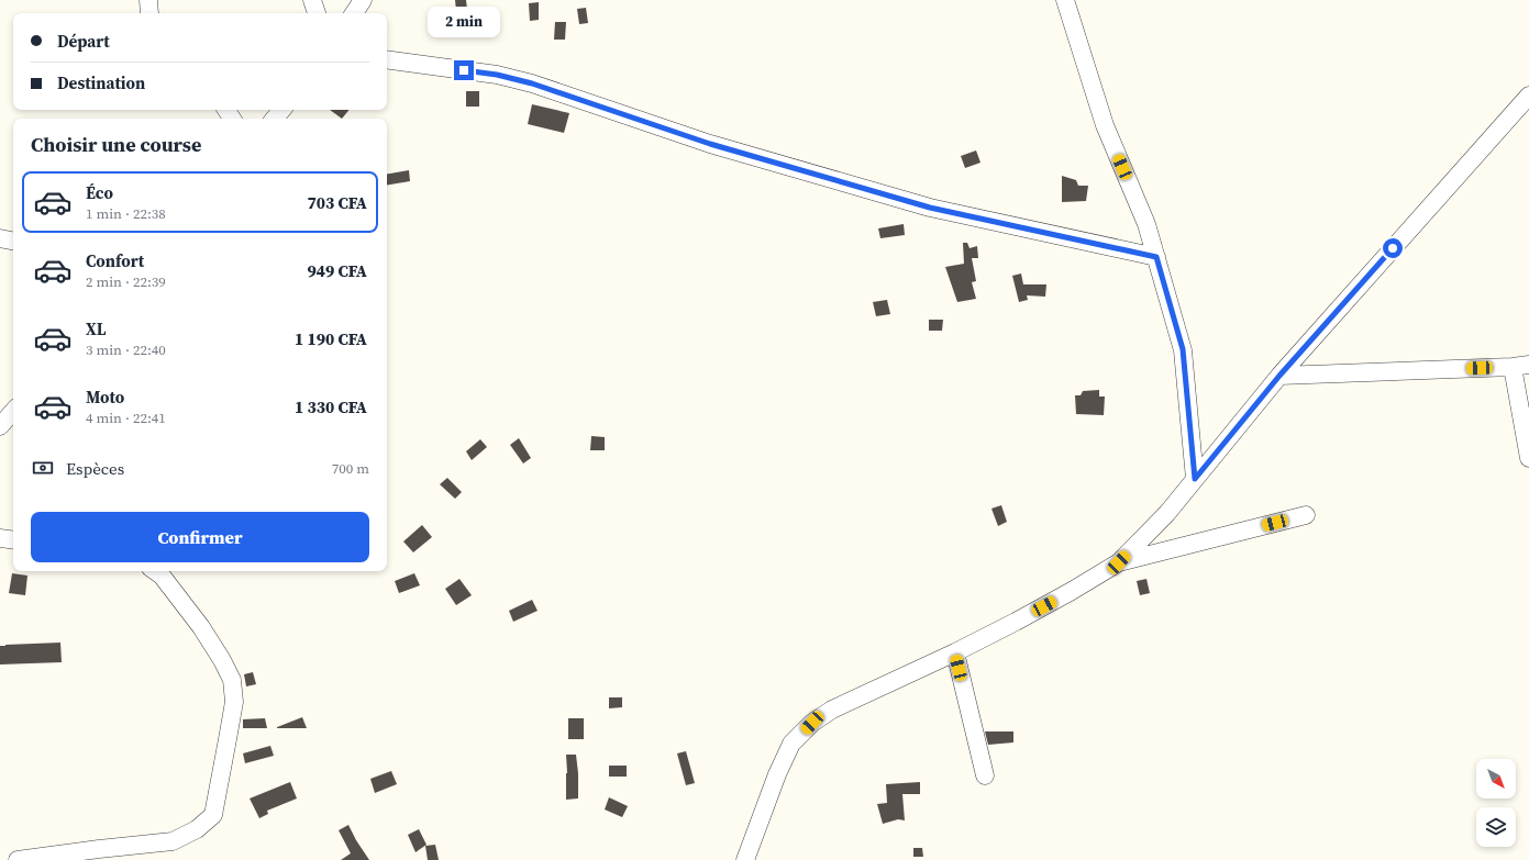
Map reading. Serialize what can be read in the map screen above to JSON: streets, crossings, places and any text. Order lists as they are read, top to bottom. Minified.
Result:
{"north":"bottom right","page":{"bubble":"2 min","banner":["Départ","Destination"],"heading":"Choisir une course","list":[{"name":"Éco","note":"1 min · 22:38","value":"703 CFA"},{"name":"Confort","note":"2 min · 22:39","value":"949 CFA"},{"name":"XL","note":"3 min · 22:40","value":"1 190 CFA"},{"name":"Moto","note":"4 min · 22:41","value":"1 330 CFA"}],"pay":["Espèces","700 m"],"buttons":"Confirmer"}}
